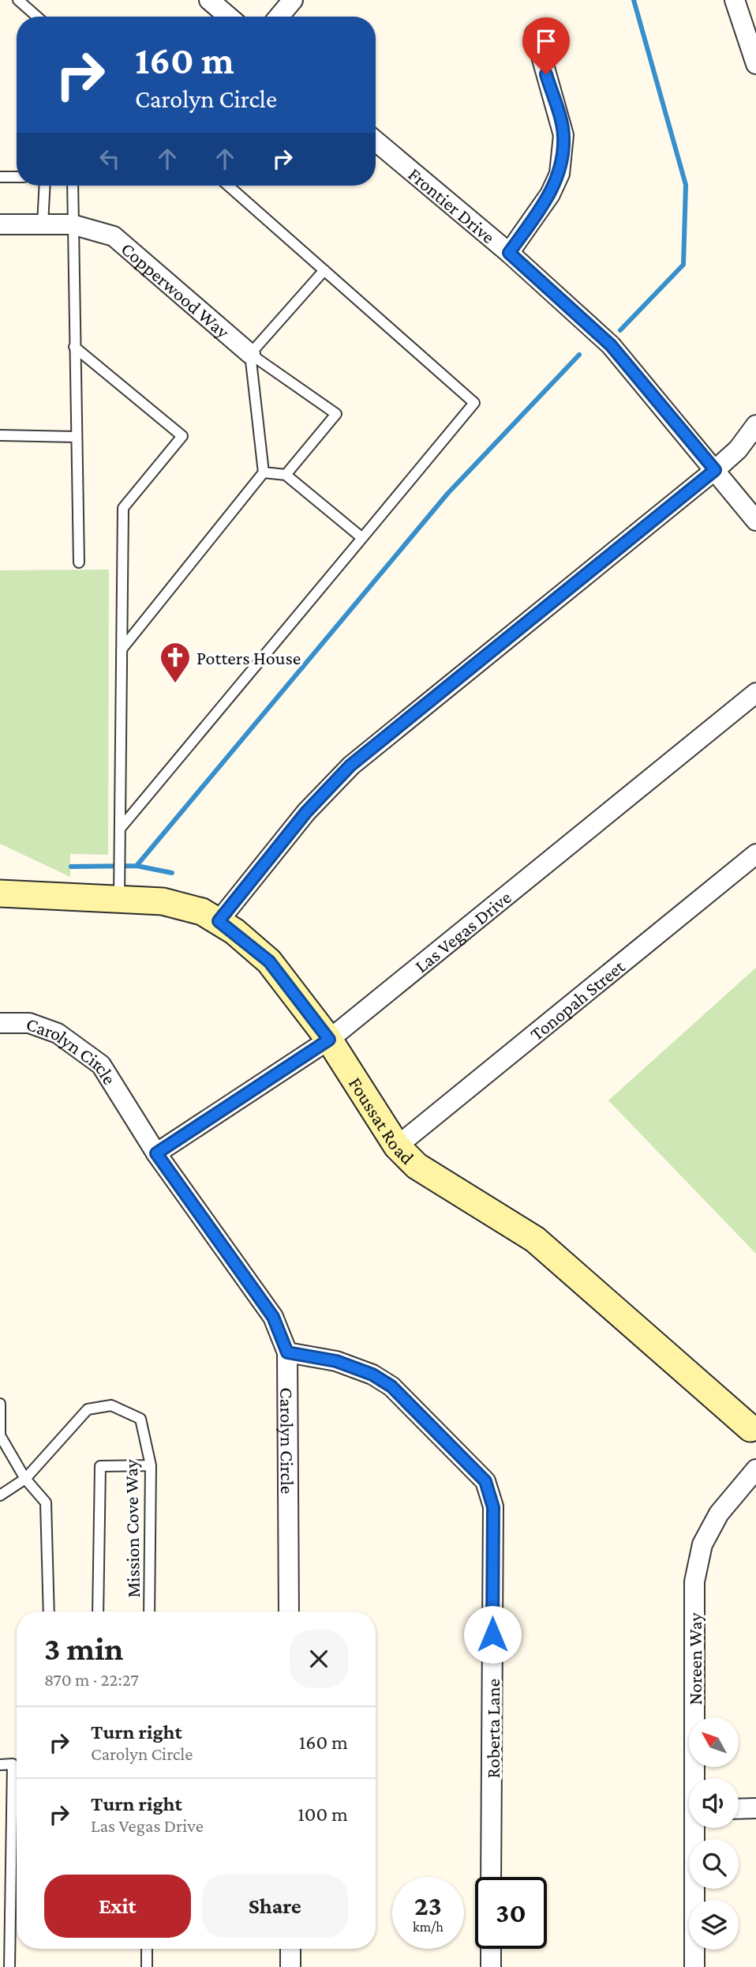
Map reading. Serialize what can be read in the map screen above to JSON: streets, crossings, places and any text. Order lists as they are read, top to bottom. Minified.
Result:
{"streets":{"main road":["Foussat Road"],"street":["Frontier Drive","Copperwood Way","Las Vegas Drive","Tonopah Street","Carolyn Circle","Noreen Way","Roberta Lane"],"lane":["Mission Cove Way"]},"crossings":[["Las Vegas Drive","Carolyn Circle"],["Las Vegas Drive","Foussat Road"],["Tonopah Street","Foussat Road"],["Carolyn Circle","Roberta Lane"]],"places":{"church":["Potters House"]},"north":"top left","page":{"turn":["160 m","Carolyn Circle"],"heading":["3 min","870 m · 22:27"],"list":[{"name":"Turn right","note":"Carolyn Circle","value":"160 m"},{"name":"Turn right","note":"Las Vegas Drive","value":"100 m"}],"buttons":["Exit","Share"],"speed":"23 km/h","limit":"30"}}
